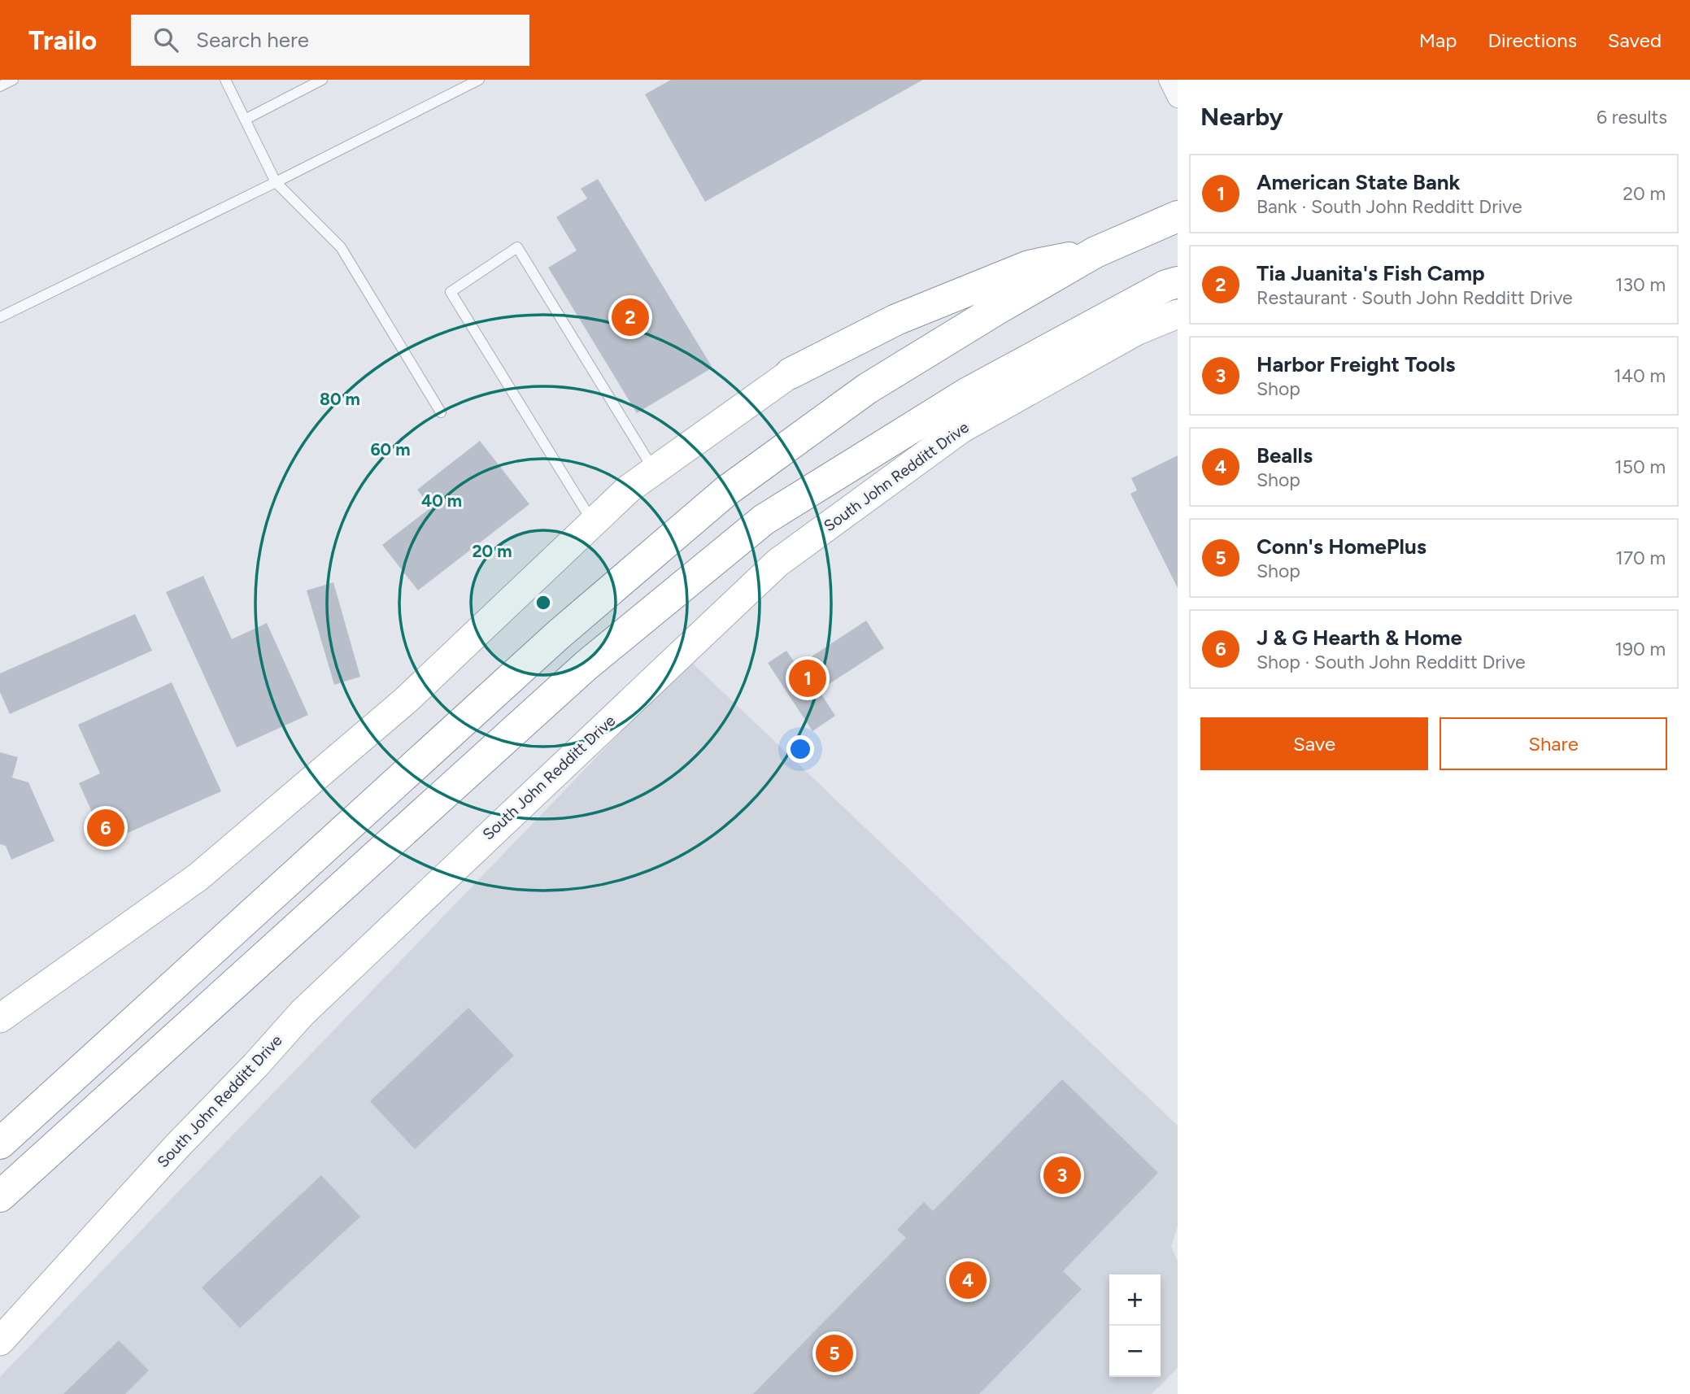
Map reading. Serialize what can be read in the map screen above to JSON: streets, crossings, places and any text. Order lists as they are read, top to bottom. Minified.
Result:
{"streets":{"main road":["South John Redditt Drive"]},"page":{"header":"Trailo","search":"Search here","nav":["Map","Directions","Saved"],"heading":["Nearby","6 results"],"list":[{"mark":"1","name":"American State Bank","note":"Bank · South John Redditt Drive","value":"20 m"},{"mark":"2","name":"Tia Juanita's Fish Camp","note":"Restaurant · South John Redditt Drive","value":"130 m"},{"mark":"3","name":"Harbor Freight Tools","note":"Shop","value":"140 m"},{"mark":"4","name":"Bealls","note":"Shop","value":"150 m"},{"mark":"5","name":"Conn's HomePlus","note":"Shop","value":"170 m"},{"mark":"6","name":"J & G Hearth & Home","note":"Shop · South John Redditt Drive","value":"190 m"}],"pins":["2","1","6","3","4","5"],"buttons":["Save","Share"],"map_buttons":["+","−"]},"rings":["80 m","60 m","40 m","20 m"]}
